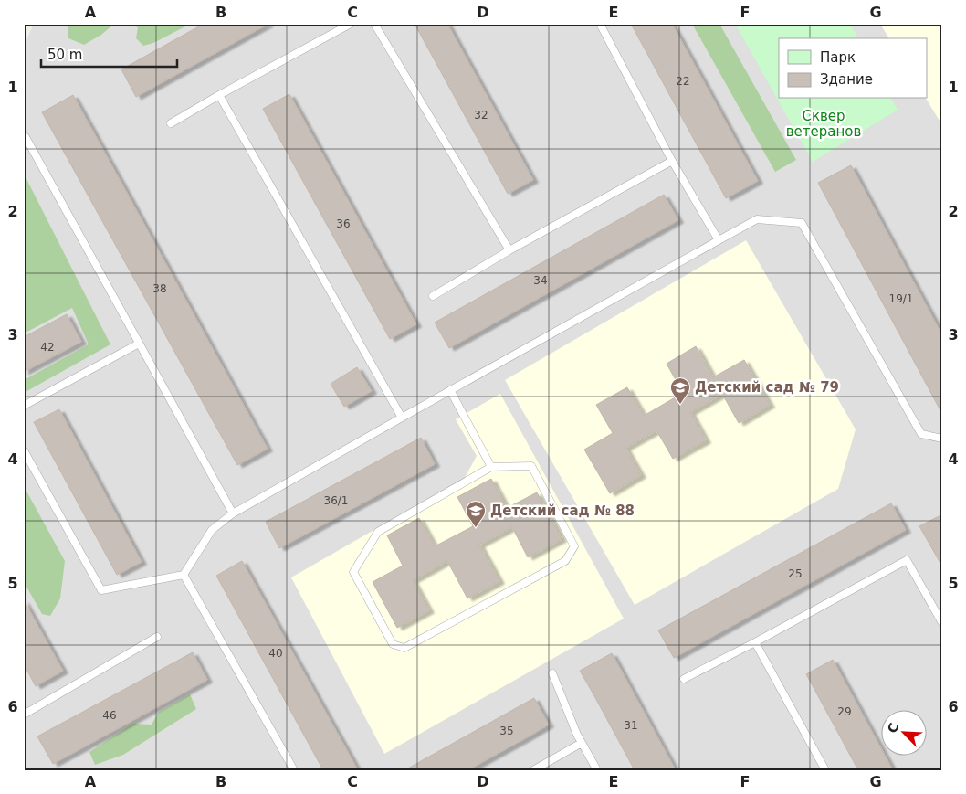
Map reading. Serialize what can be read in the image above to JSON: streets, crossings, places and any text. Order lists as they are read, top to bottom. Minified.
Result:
{"parks":["Сквер ветеранов"],"places":{"school or university":["Детский сад № 79","Детский сад № 88"]},"house_numbers":["22","32","36","34","38","19/1","42","36/1","25","40","29","46","31","35"],"legend":["Парк","Здание"],"scale_bar":"50 m","north":"top left","grid":{"columns":["A","B","C","D","E","F","G"],"rows":["1","2","3","4","5","6"]}}
